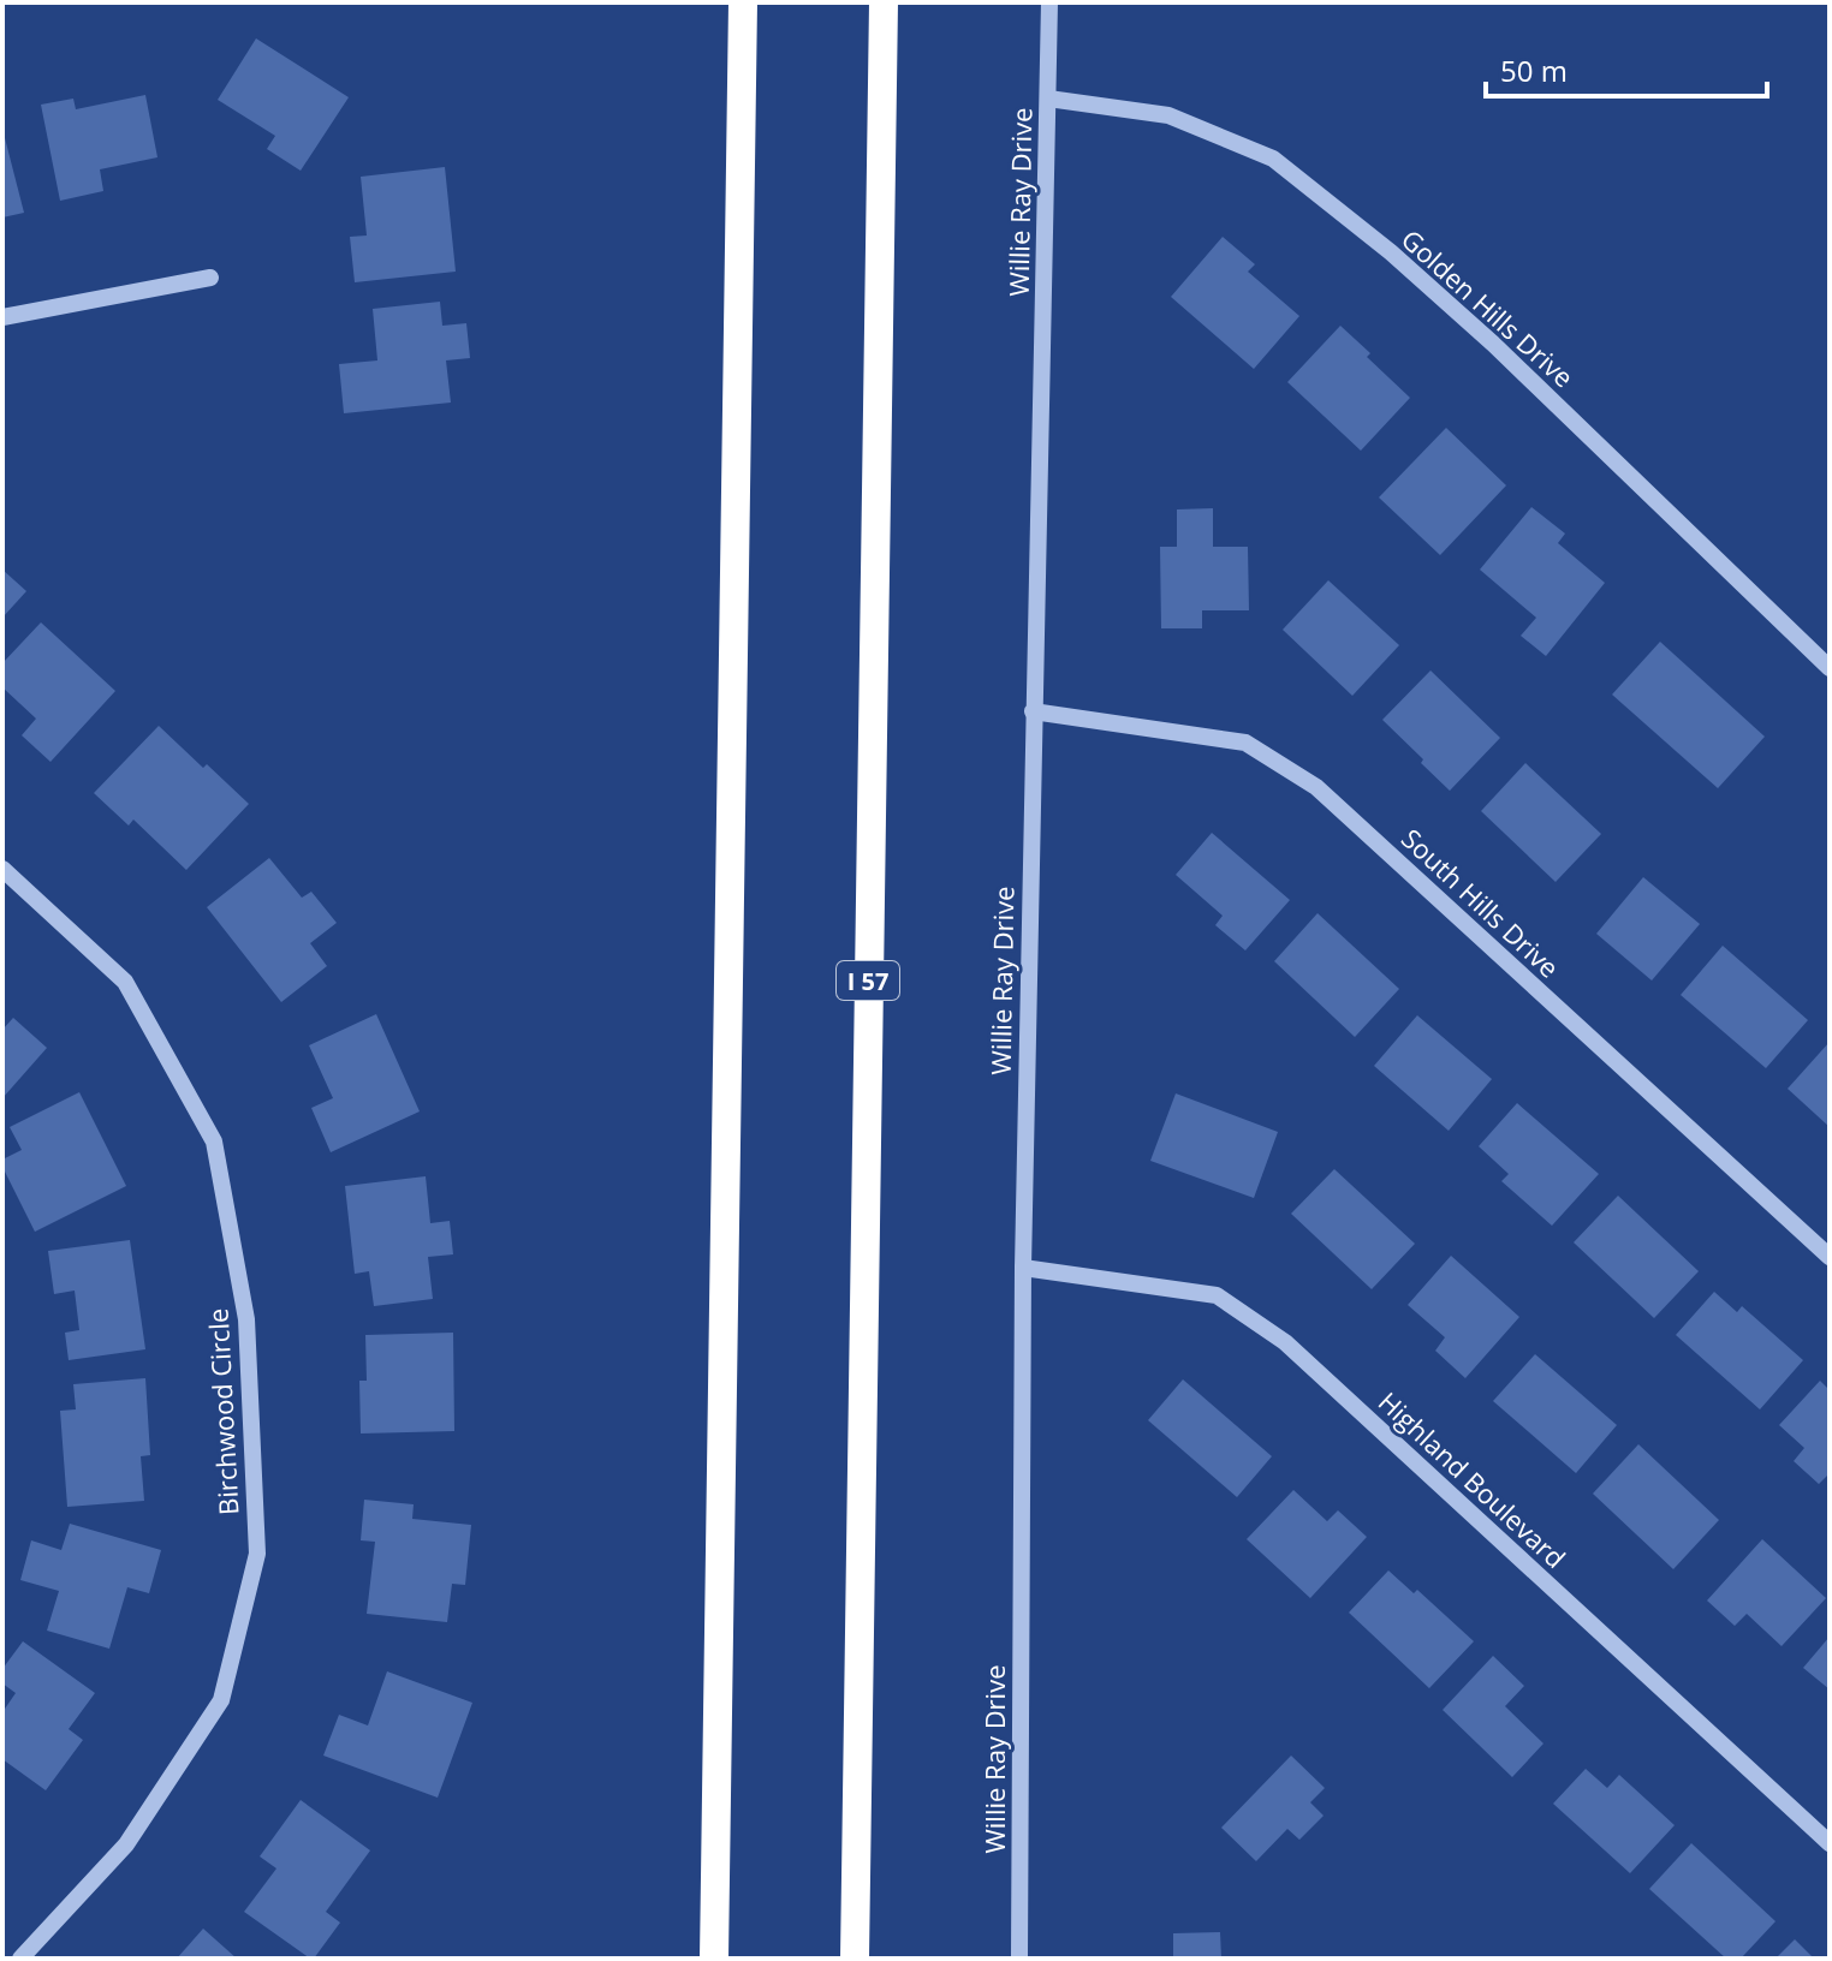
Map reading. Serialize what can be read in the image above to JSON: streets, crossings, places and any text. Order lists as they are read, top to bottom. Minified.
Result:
{"streets":{"highway":["I 57"],"street":["Willie Ray Drive","Golden Hills Drive","South Hills Drive","Birchwood Circle","Highland Boulevard"]},"crossings":[["Willie Ray Drive","Golden Hills Drive"],["Willie Ray Drive","South Hills Drive"],["Willie Ray Drive","Highland Boulevard"]],"scale_bar":"50 m"}
